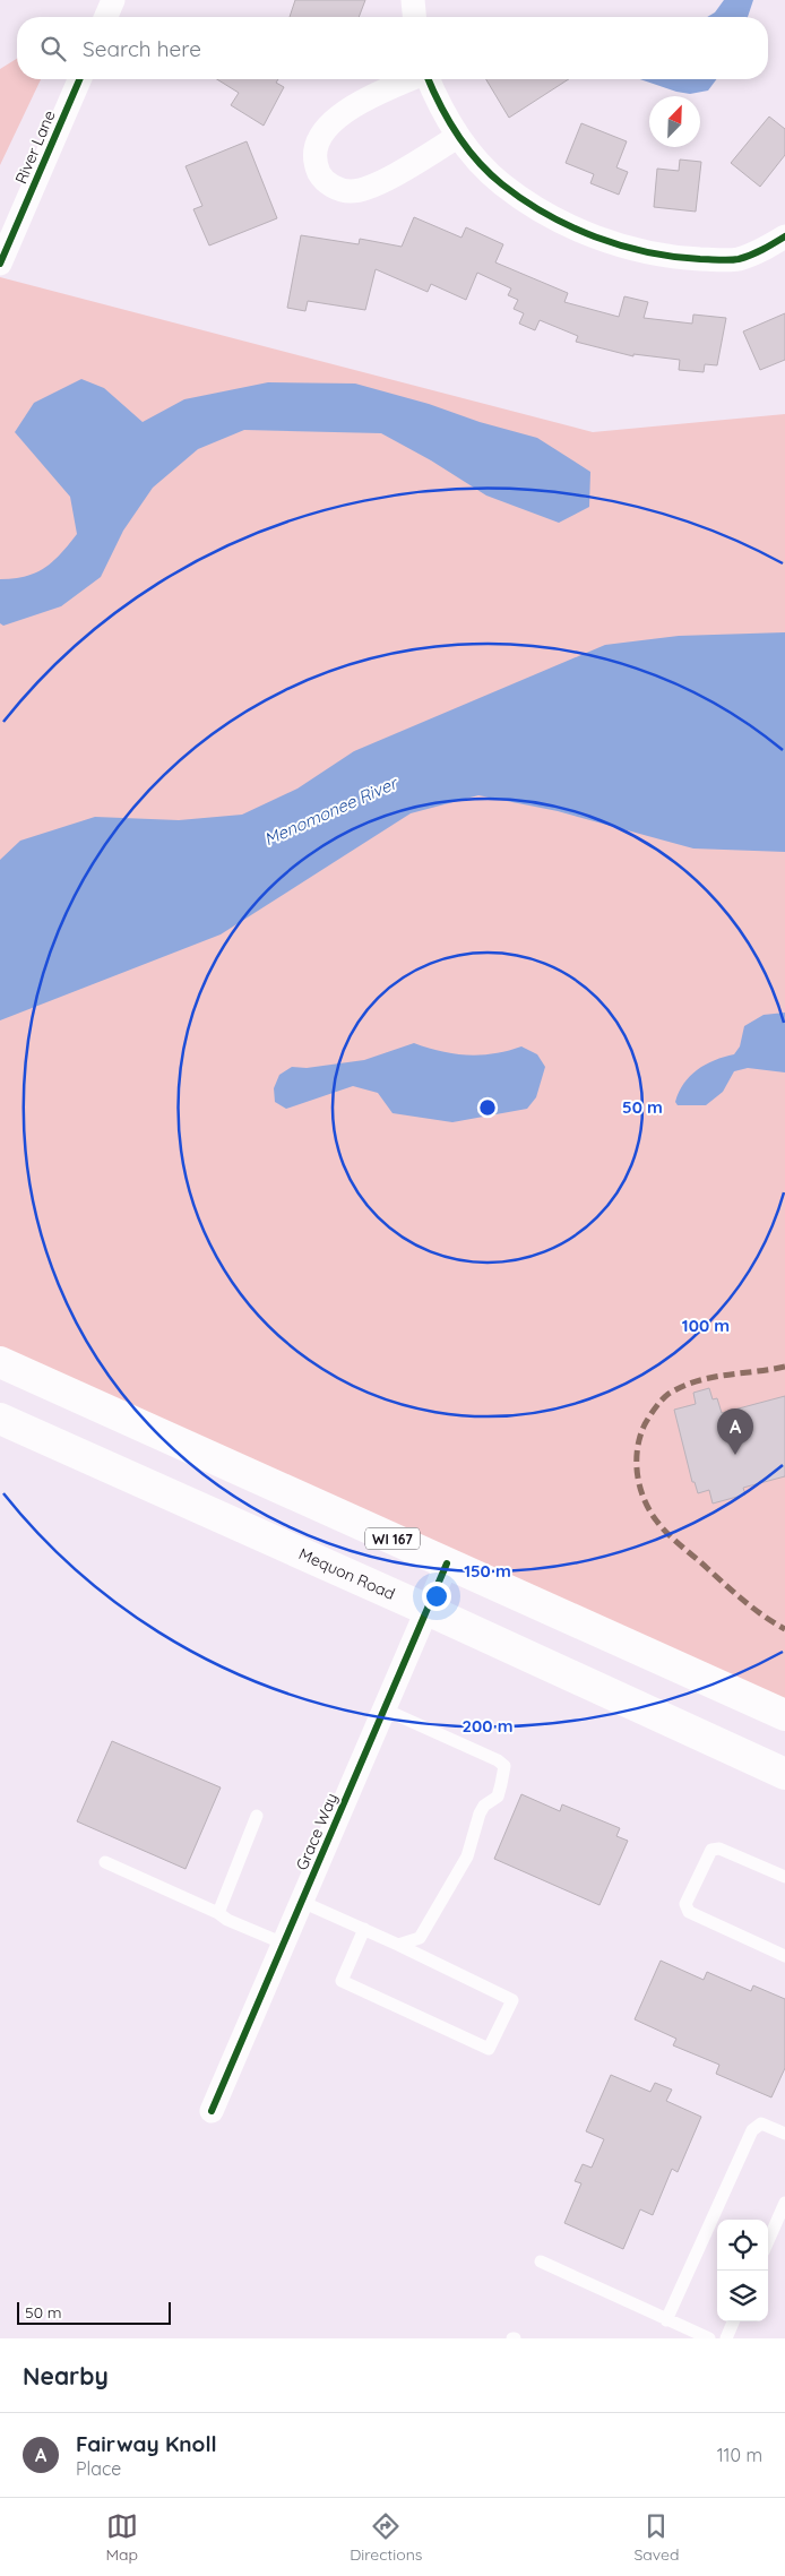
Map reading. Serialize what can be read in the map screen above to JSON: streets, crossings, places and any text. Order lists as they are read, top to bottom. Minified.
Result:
{"streets":{"main road":["WI 167","Mequon Road"],"street":["River Lane","Grace Way"]},"crossings":[["WI 167","Grace Way"],["Mequon Road","Grace Way"]],"water":["Menomonee River"],"scale_bar":"50 m","north":"top right","page":{"search":"Search here","pins":"A","scale":"50 m","heading":"Nearby","list":[{"mark":"A","name":"Fairway Knoll","note":"Place","value":"110 m"}],"nav":["Map","Directions","Saved"]},"rings":["50 m","100 m","150 m","200 m"]}
